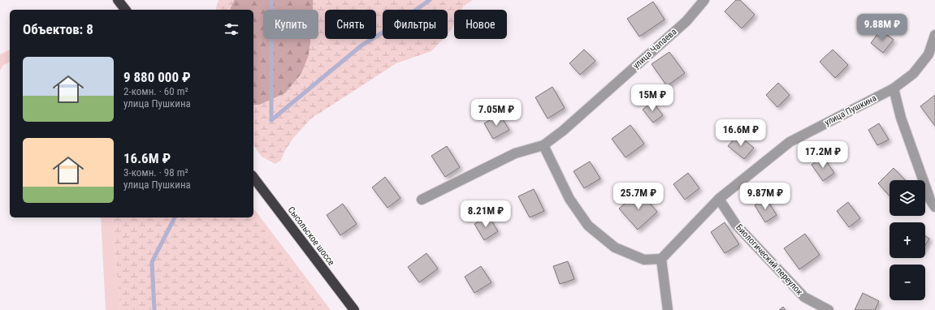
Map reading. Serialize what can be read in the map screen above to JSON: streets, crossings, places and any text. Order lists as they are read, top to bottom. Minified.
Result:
{"streets":{"highway":["Сысольское шоссе"],"street":["улица Чапаева","улица Пушкина","Биологический переулок"]},"crossings":[["улица Пушкина","Биологический переулок"]],"page":{"chip":["Купить","Снять","Фильтры","Новое"],"heading":"Объектов: 8","price":["9.88M ₽","15M ₽","7.05M ₽","16.6M ₽","17.2M ₽","25.7M ₽","9.87M ₽","8.21M ₽"],"list":[{"name":"9 880 000 ₽","note":"2-комн. · 60 m² · улица Пушкина"},{"name":"16.6M ₽","note":"3-комн. · 98 m² · улица Пушкина"}],"map_buttons":["+","−"]}}
